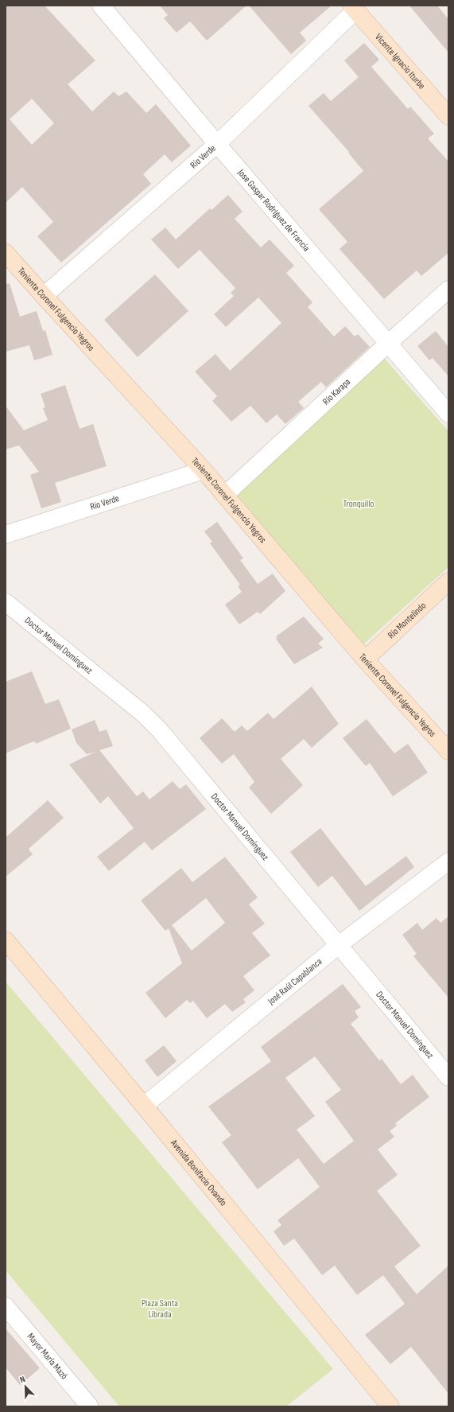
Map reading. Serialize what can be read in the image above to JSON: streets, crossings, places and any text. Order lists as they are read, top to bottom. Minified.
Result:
{"streets":{"street":["Vicente Ignacio Iturbe","Río Verde","Jose Gaspar Rodríguez de Francia","Teniente Coronel Fulgencio Yegros","Río Karapa","Río Montelindo","Doctor Manuel Domínguez","José Raúl Capablanca","Avenida Bonifacio Ovando","Mayor María Mazó"]},"crossings":[["Vicente Ignacio Iturbe","Río Verde"],["Río Verde","Jose Gaspar Rodríguez de Francia"],["Río Verde","Teniente Coronel Fulgencio Yegros"],["Jose Gaspar Rodríguez de Francia","Río Karapa"],["Teniente Coronel Fulgencio Yegros","Río Karapa"],["Teniente Coronel Fulgencio Yegros","Río Montelindo"],["Doctor Manuel Domínguez","José Raúl Capablanca"],["José Raúl Capablanca","Avenida Bonifacio Ovando"]],"parks":["Tronquillo","Plaza Santa Librada"],"north":"top left"}
